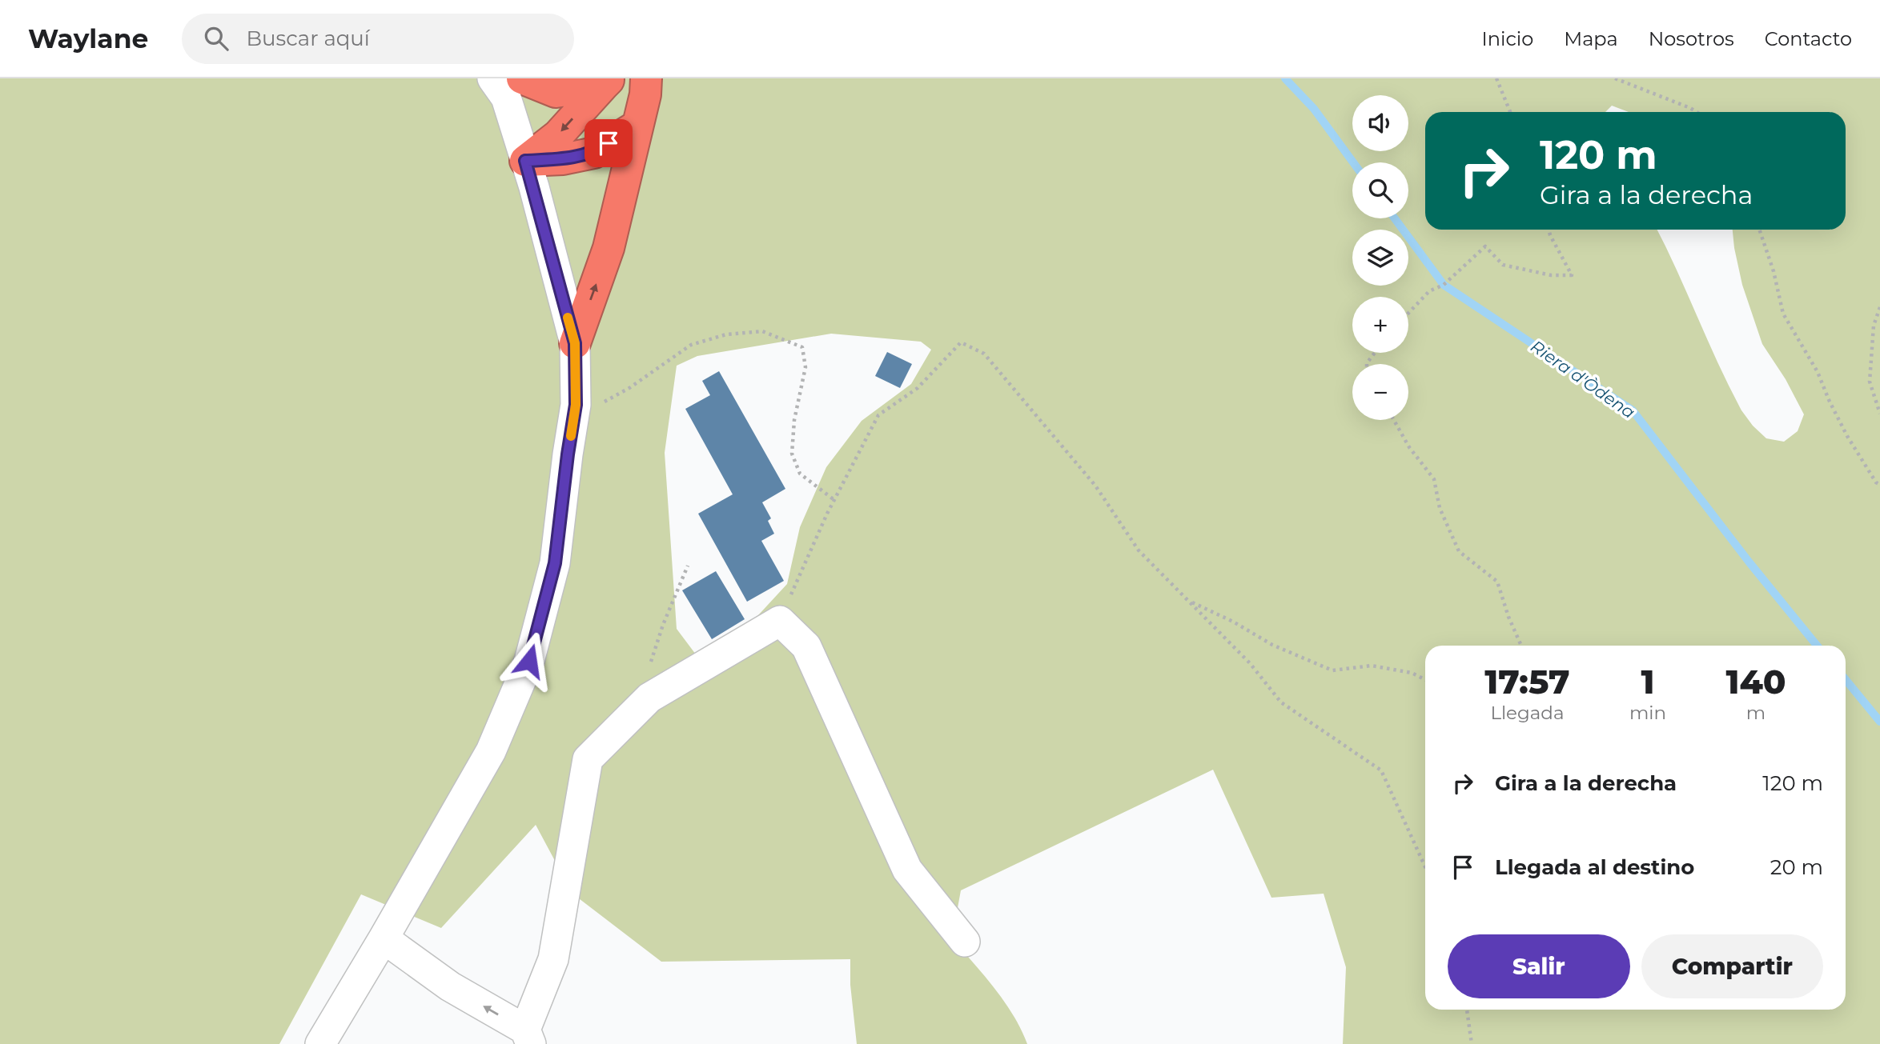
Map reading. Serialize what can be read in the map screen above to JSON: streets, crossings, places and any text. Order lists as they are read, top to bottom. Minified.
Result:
{"water":["Riera d'Òdena"],"page":{"header":"Waylane","search":"Buscar aquí","nav":["Inicio","Mapa","Nosotros","Contacto"],"map_buttons":["+","−"],"turn":["120 m","Gira a la derecha"],"eta":["17:57","Llegada","1","min","140","m"],"list":[{"name":"Gira a la derecha","value":"120 m"},{"name":"Llegada al destino","value":"20 m"}],"buttons":["Salir","Compartir"]}}
